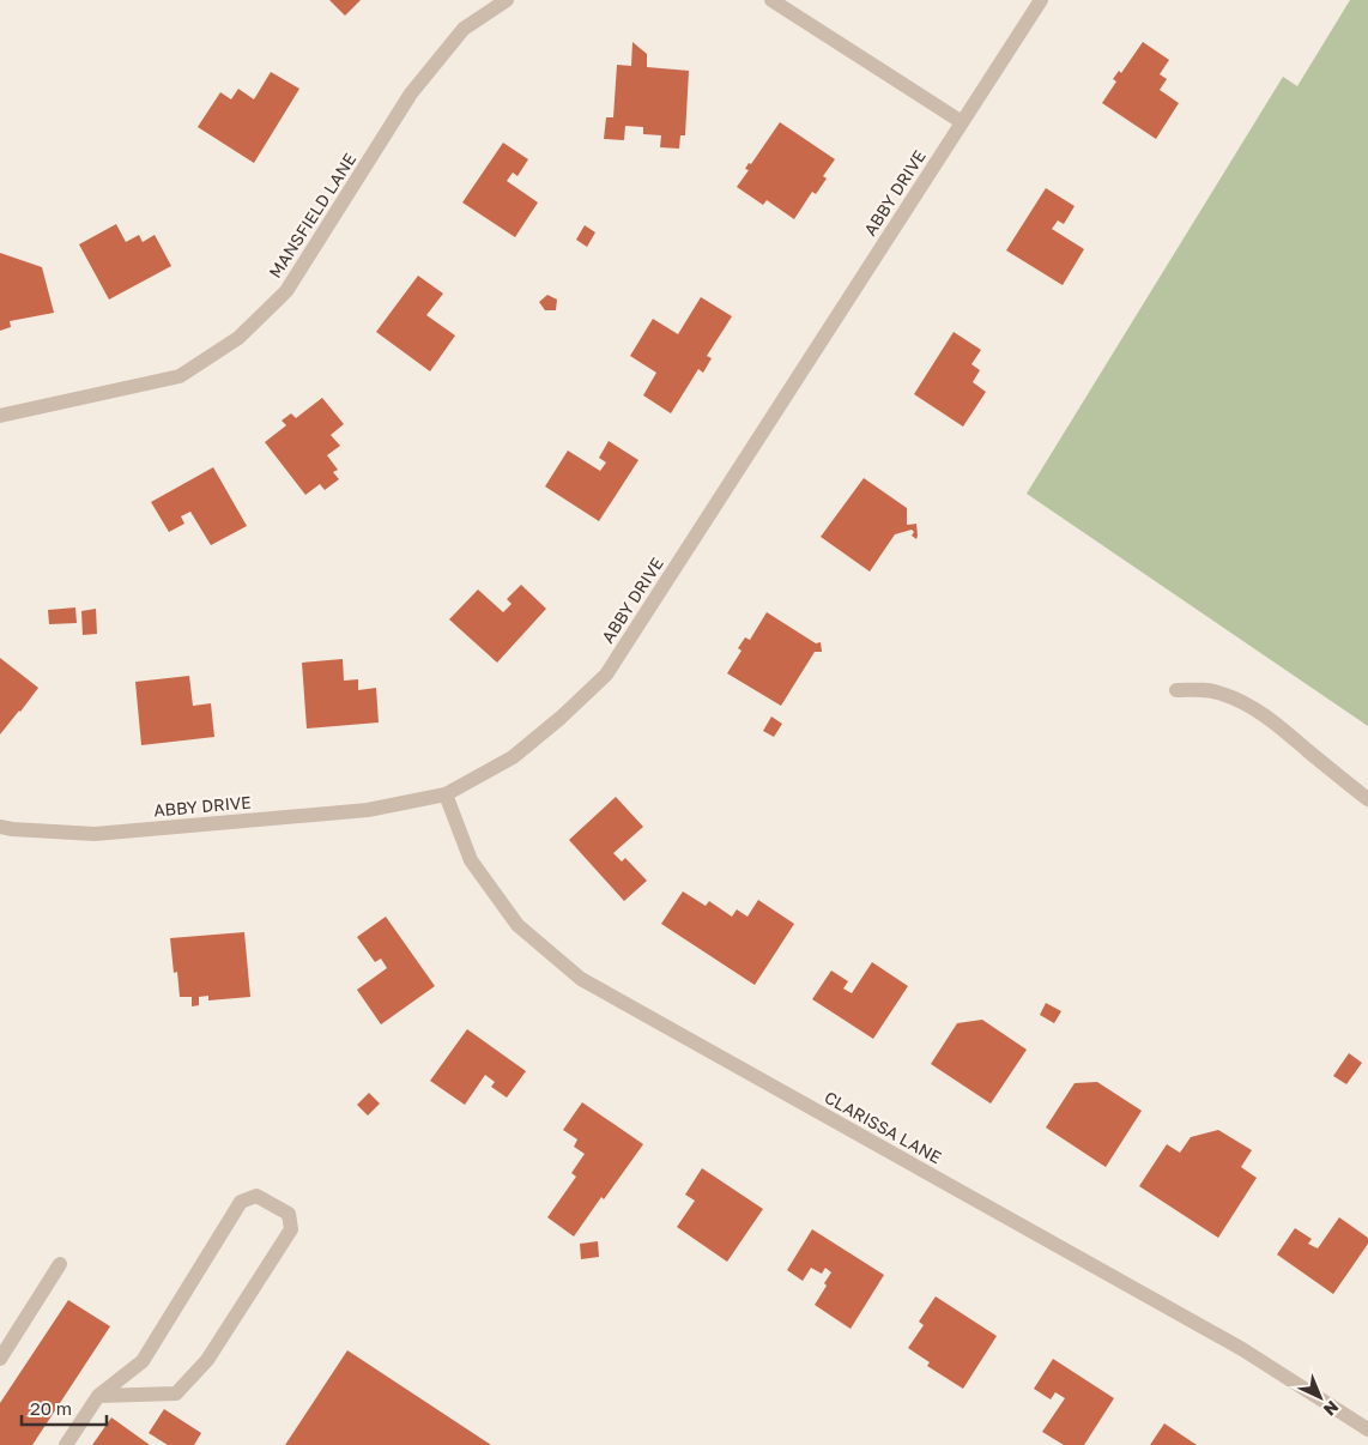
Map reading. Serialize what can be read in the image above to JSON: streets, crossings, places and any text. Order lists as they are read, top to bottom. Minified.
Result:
{"streets":{"street":["ABBY DRIVE","MANSFIELD LANE","CLARISSA LANE"]},"crossings":[["ABBY DRIVE","CLARISSA LANE"]],"scale_bar":"20 m","north":"bottom right"}
